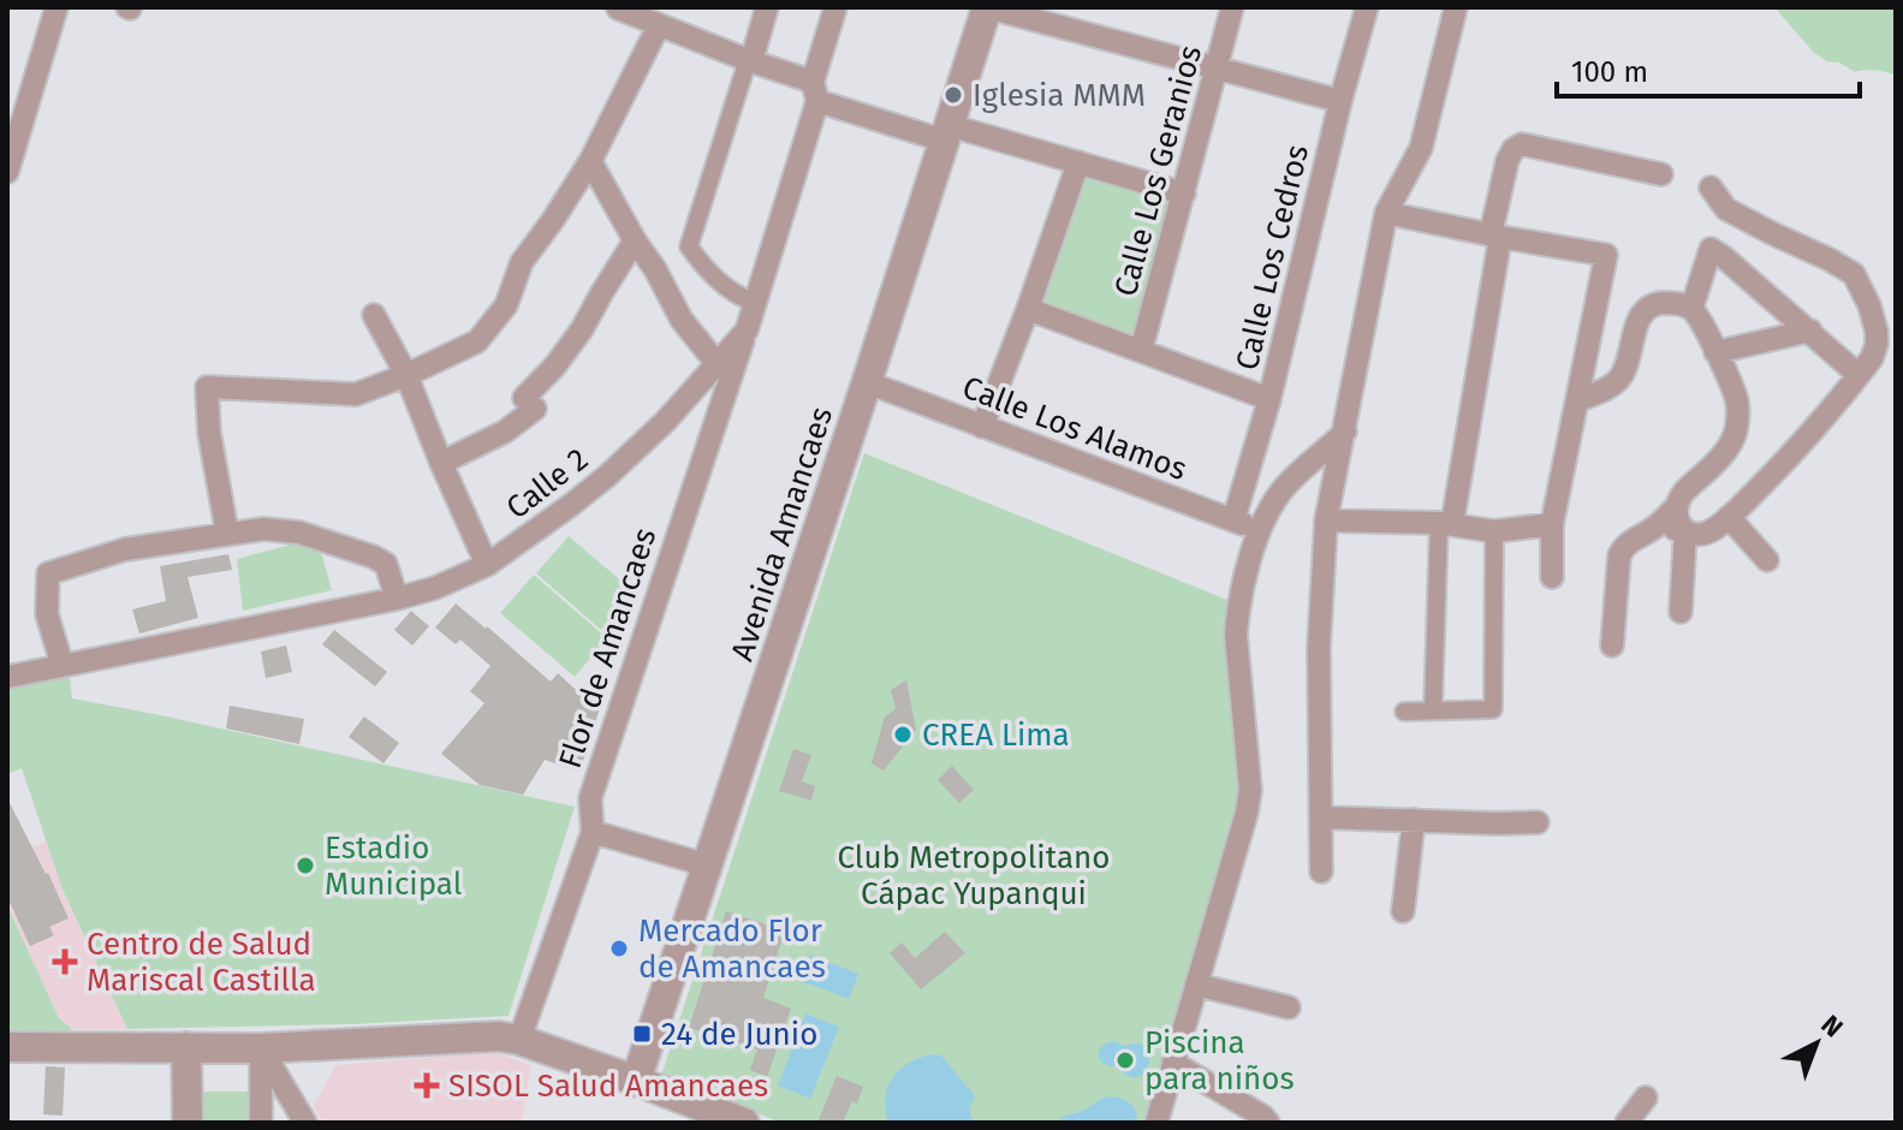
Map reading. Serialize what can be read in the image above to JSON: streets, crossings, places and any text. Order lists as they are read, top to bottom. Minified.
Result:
{"streets":{"street":["Calle Los Geranios","Calle Los Cedros","Calle Los Alamos","Calle 2","Avenida Amancaes","Flor de Amancaes"]},"crossings":[["Calle Los Cedros","Calle Los Alamos"],["Calle Los Alamos","Avenida Amancaes"],["Calle 2","Flor de Amancaes"]],"parks":["Club Metropolitano Cápac Yupanqui"],"places":{"other":["Iglesia MMM","CREA Lima","Estadio Municipal","Mercado Flor de Amancaes","Piscina para niños"],"health":["Centro de Salud Mariscal Castilla","SISOL Salud Amancaes"],"transit":["24 de Junio"]},"scale_bar":"100 m","north":"top right"}
